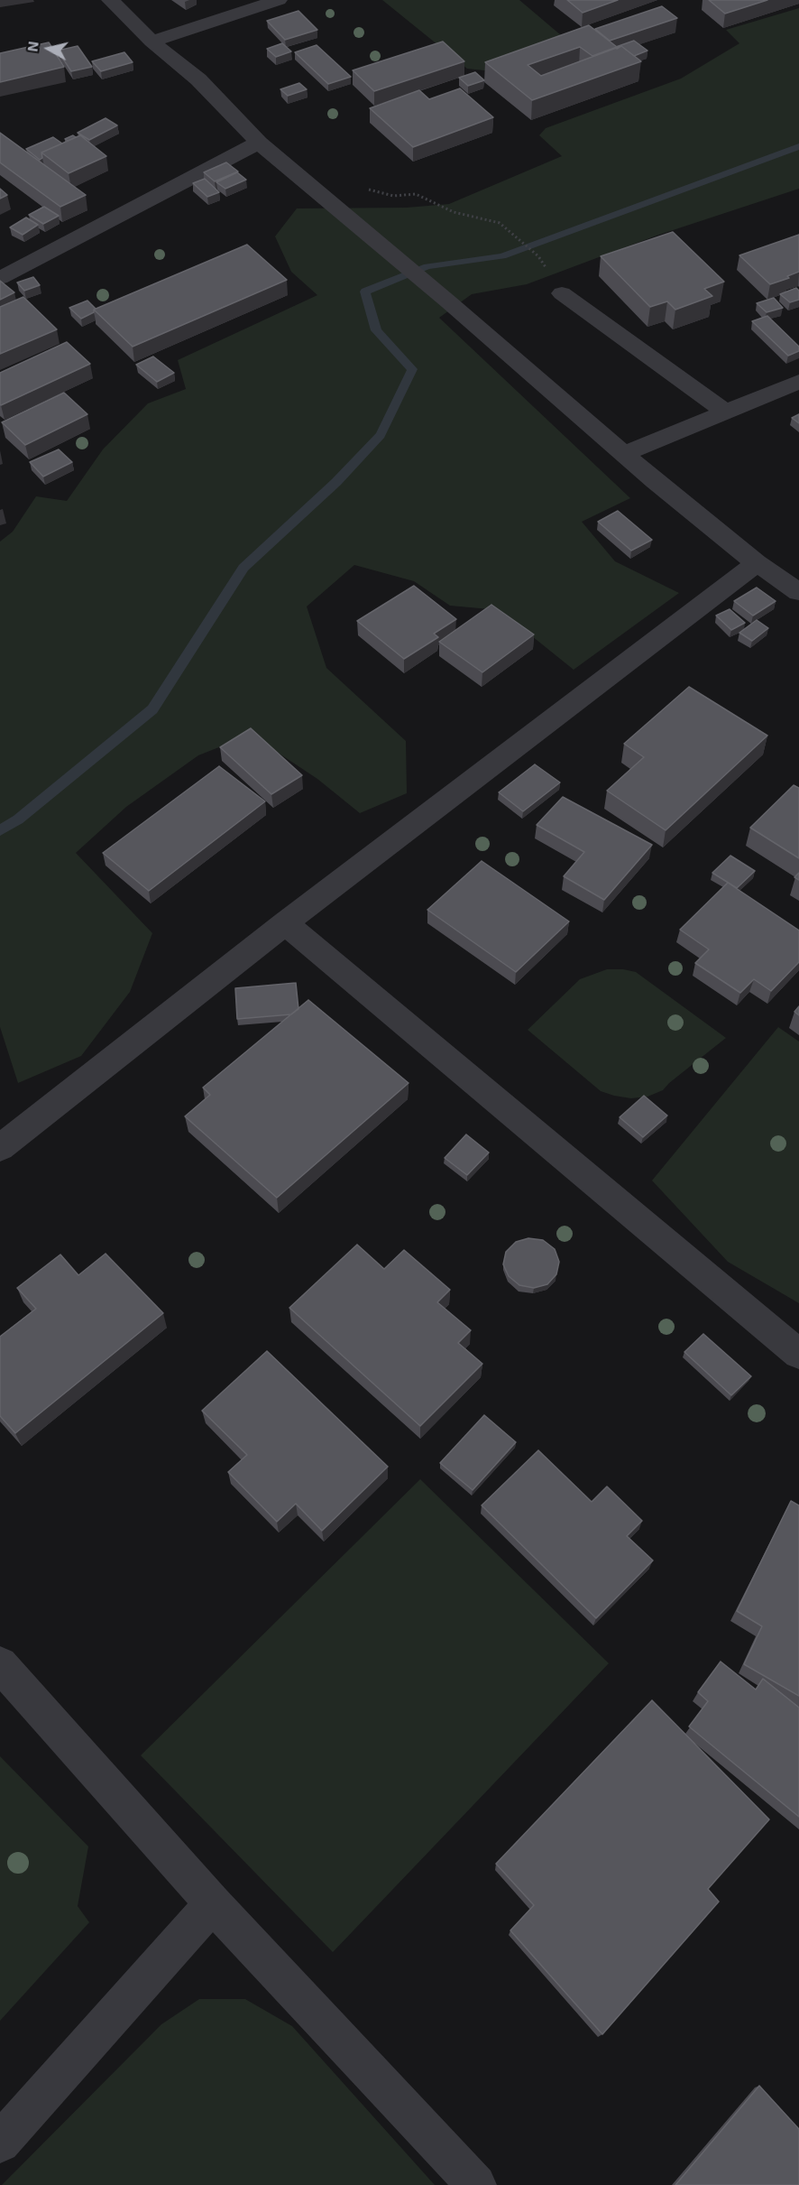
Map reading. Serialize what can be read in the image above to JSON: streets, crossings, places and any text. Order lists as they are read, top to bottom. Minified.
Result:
{"north":"left"}
